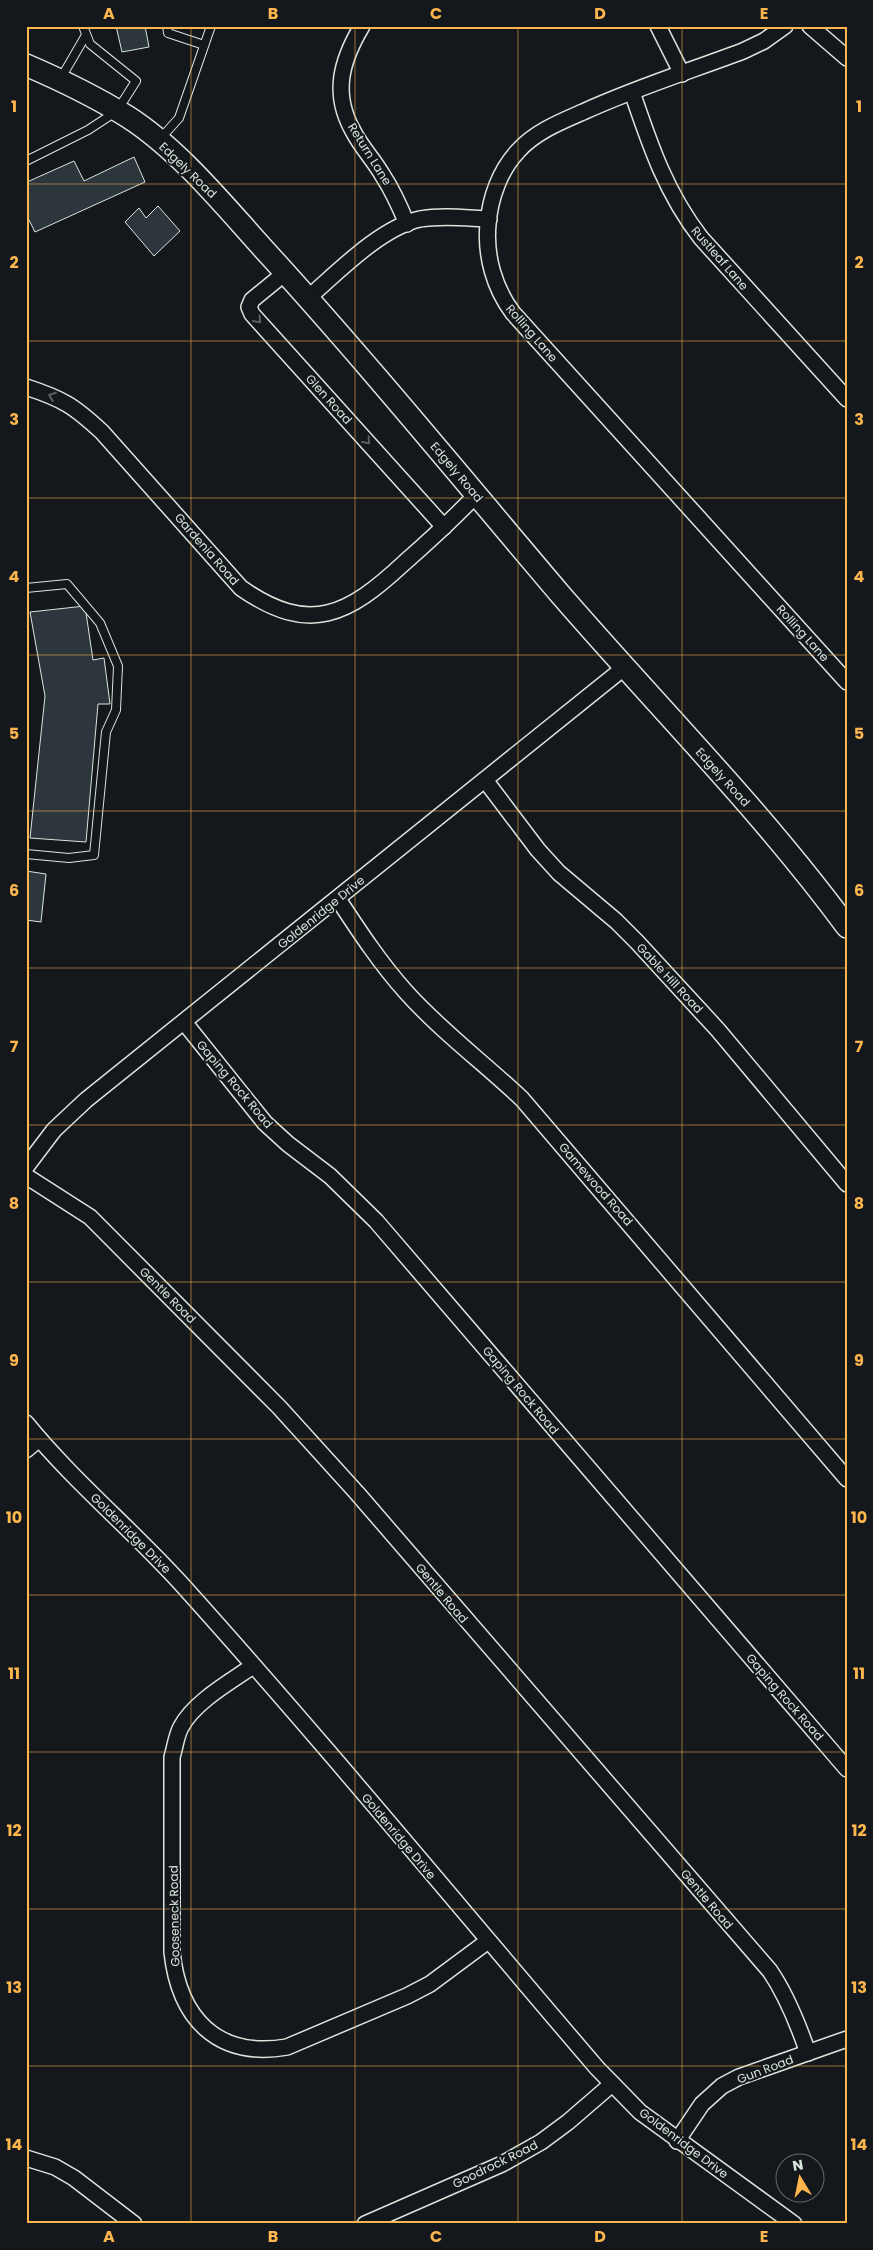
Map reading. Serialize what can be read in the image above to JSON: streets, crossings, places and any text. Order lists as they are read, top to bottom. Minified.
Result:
{"streets":{"main road":["Edgely Road"],"street":["Return Lane","Rustleaf Lane","Rolling Lane","Glen Road","Gardenia Road","Goldenridge Drive","Gable Hill Road","Gaping Rock Road","Gamewood Road","Gentle Road","Gooseneck Road","Gun Road","Goodrock Road"]},"crossings":[["Edgely Road","Glen Road"],["Edgely Road","Gardenia Road"],["Edgely Road","Goldenridge Drive"],["Rustleaf Lane","Rolling Lane"],["Glen Road","Gardenia Road"],["Goldenridge Drive","Gable Hill Road"],["Goldenridge Drive","Gaping Rock Road"],["Goldenridge Drive","Gamewood Road"],["Goldenridge Drive","Gooseneck Road"],["Goldenridge Drive","Gun Road"],["Goldenridge Drive","Goodrock Road"],["Gentle Road","Gun Road"]],"one_way":["Glen Road","Gardenia Road"],"north":"top","grid":{"columns":["A","B","C","D","E"],"rows":["1","2","3","4","5","6","7","8","9","10","11","12","13","14"]}}
